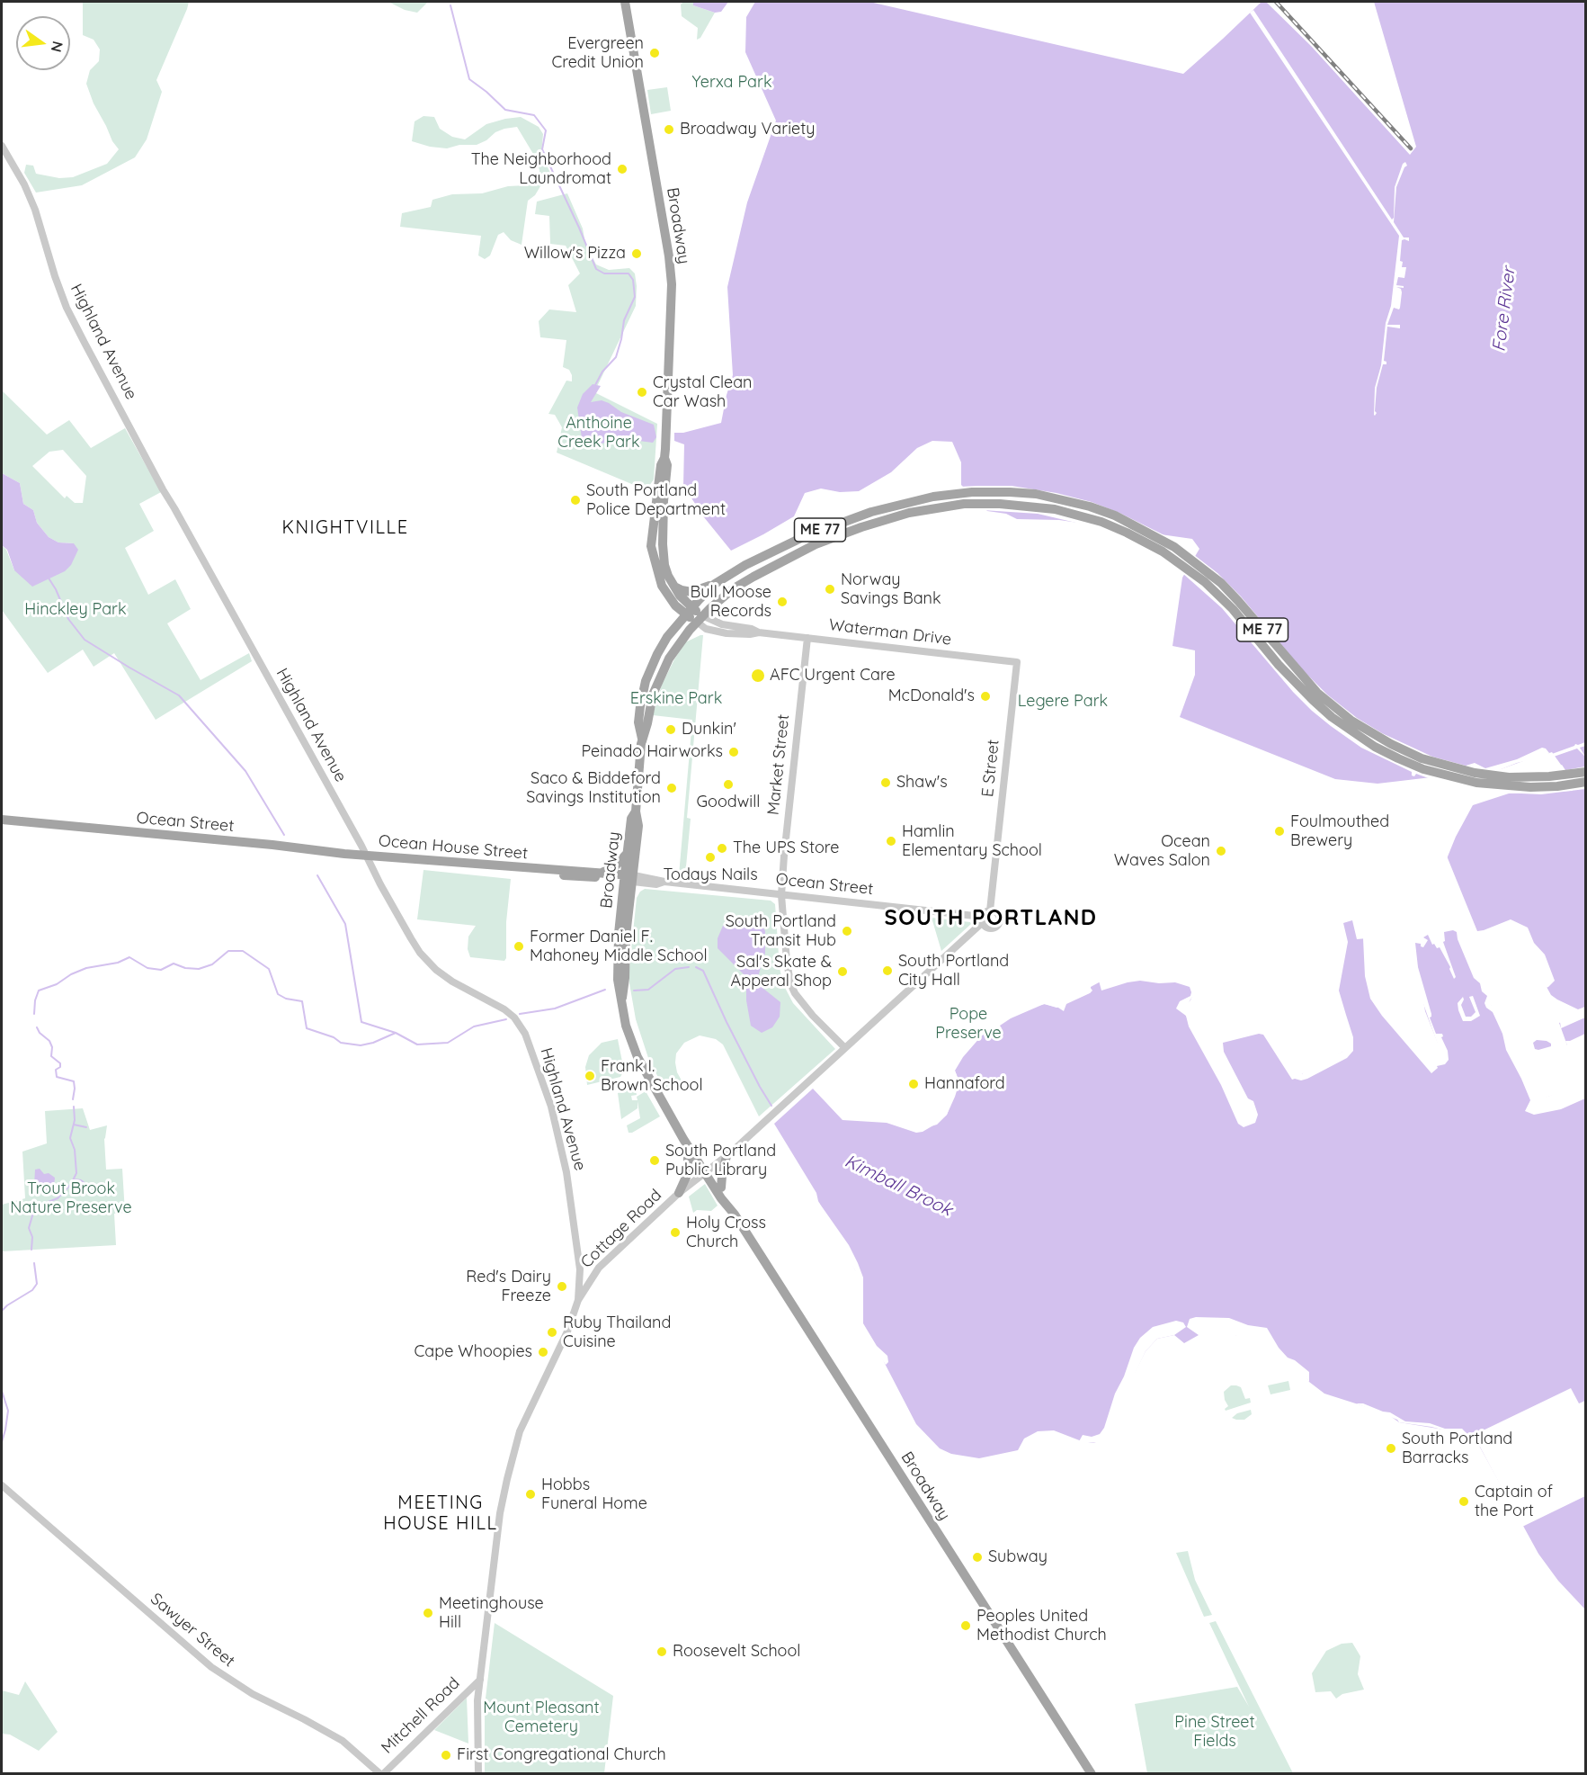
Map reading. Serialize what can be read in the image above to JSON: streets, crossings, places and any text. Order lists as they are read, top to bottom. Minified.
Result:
{"streets":{"main road":["Broadway","ME 77","Waterman Drive","Ocean Street","Ocean House Street"],"street":["Highland Avenue","Market Street","E Street","Cottage Road","Sawyer Street","Mitchell Road"]},"crossings":[["Broadway","ME 77"],["Broadway","Waterman Drive"],["Broadway","Ocean Street"],["Broadway","Ocean House Street"],["Broadway","Cottage Road"],["Highland Avenue","Ocean Street"],["Highland Avenue","Ocean House Street"],["Highland Avenue","Cottage Road"],["ME 77","Waterman Drive"],["Waterman Drive","Market Street"],["Waterman Drive","E Street"],["Market Street","Ocean Street"],["Market Street","Cottage Road"],["E Street","Ocean Street"],["E Street","Cottage Road"],["Ocean Street","Ocean House Street"],["Ocean Street","Cottage Road"],["Cottage Road","Mitchell Road"],["Sawyer Street","Mitchell Road"]],"districts":["KNIGHTVILLE","SOUTH PORTLAND","MEETING HOUSE HILL"],"water":["Fore River","Kimball Brook"],"parks":["Yerxa Park","Anthoine Creek Park","Hinckley Park","Erskine Park","Legere Park","Pope Preserve","Trout Brook Nature Preserve","Mount Pleasant Cemetery","Pine Street Fields"],"places":["Evergreen Credit Union","Broadway Variety","The Neighborhood Laundromat","Willow's Pizza","Crystal Clean Car Wash","South Portland Police Department","Norway Savings Bank","Bull Moose Records","AFC Urgent Care","McDonald's","Dunkin'","Peinado Hairworks","Shaw's","Goodwill","Saco & Biddeford Savings Institution","Foulmouthed Brewery","Hamlin Elementary School","The UPS Store","Ocean Waves Salon","Todays Nails","South Portland Transit Hub","Former Daniel F. Mahoney Middle School","South Portland City Hall","Sal's Skate & Apperal Shop","Frank I. Brown School","Hannaford","South Portland Public Library","Holy Cross Church","Red's Dairy Freeze","Ruby Thailand Cuisine","Cape Whoopies","South Portland Barracks","Hobbs Funeral Home","Captain of the Port","Subway","Meetinghouse Hill","Peoples United Methodist Church","Roosevelt School","First Congregational Church"],"north":"right"}
